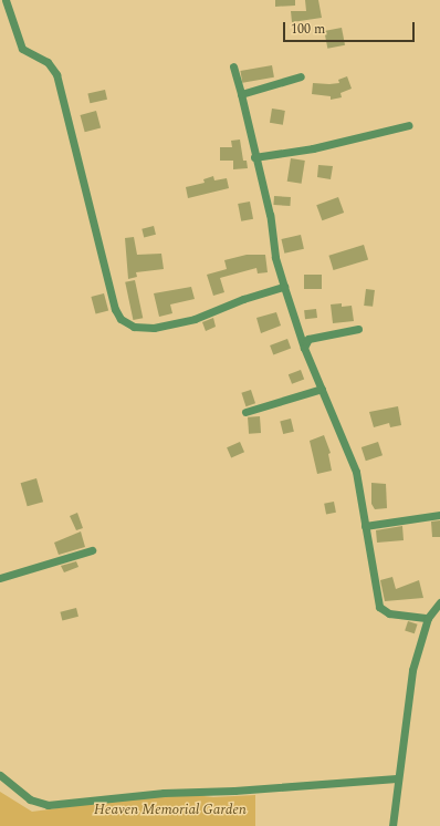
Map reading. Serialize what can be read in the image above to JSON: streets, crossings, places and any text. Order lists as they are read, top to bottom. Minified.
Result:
{"parks":["Heaven Memorial Garden"],"scale_bar":"100 m"}
